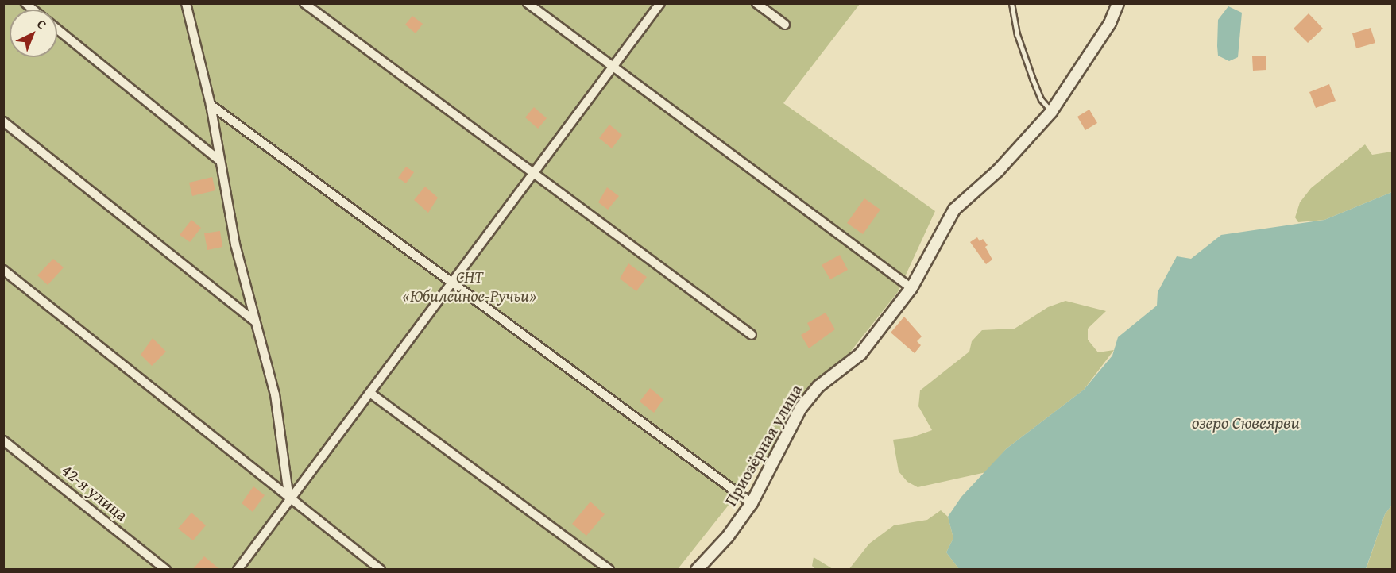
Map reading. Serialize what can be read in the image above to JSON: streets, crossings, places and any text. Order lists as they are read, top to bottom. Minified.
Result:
{"streets":{"street":["Приозёрная улица","42-я улица"]},"water":["озеро Сювеярви"],"parks":["СНТ «Юбилейное-Ручьи»"],"north":"top right"}
